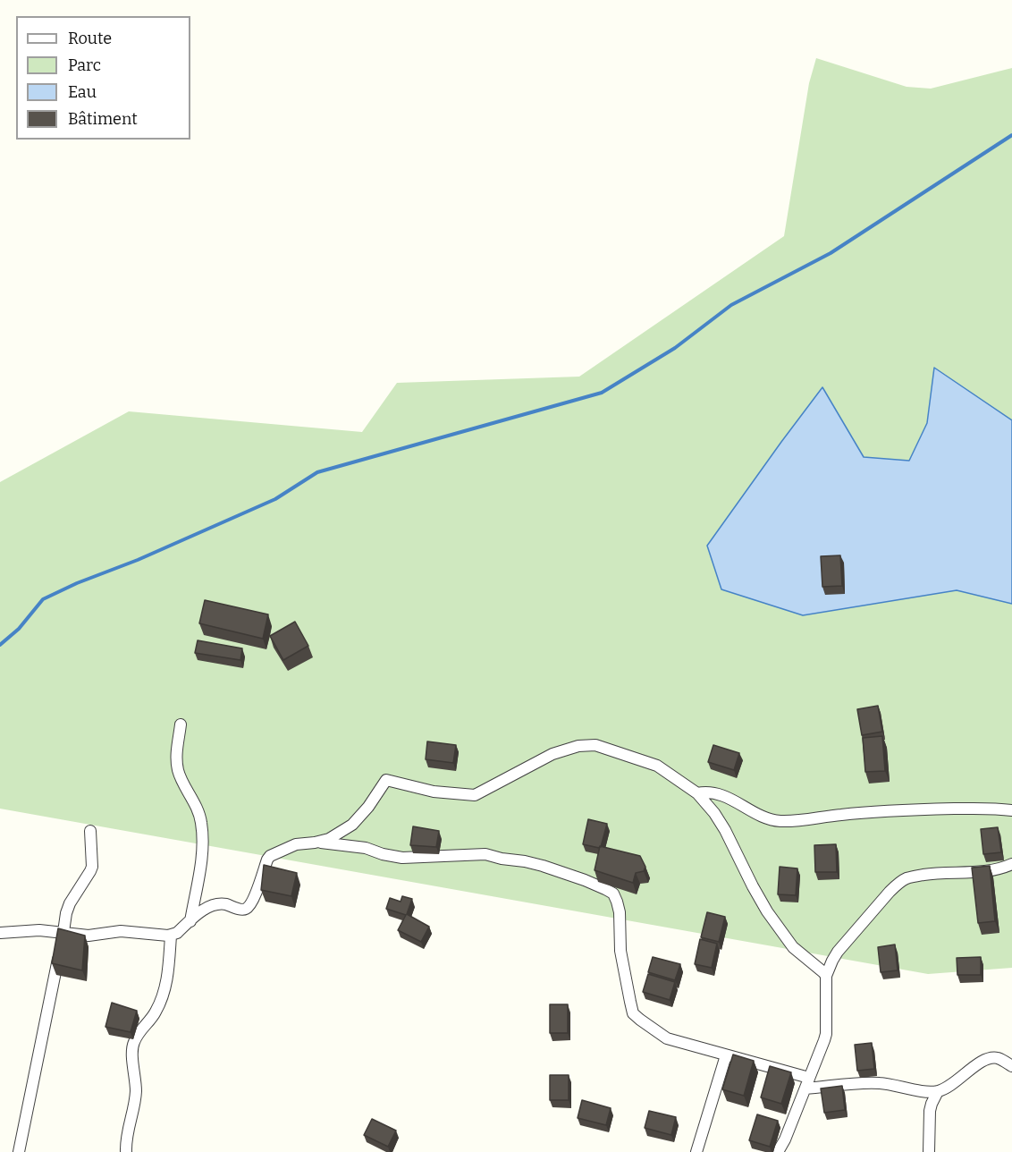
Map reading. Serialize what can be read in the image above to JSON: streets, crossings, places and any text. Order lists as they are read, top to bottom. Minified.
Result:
{"legend":["Route","Parc","Eau","Bâtiment"]}
